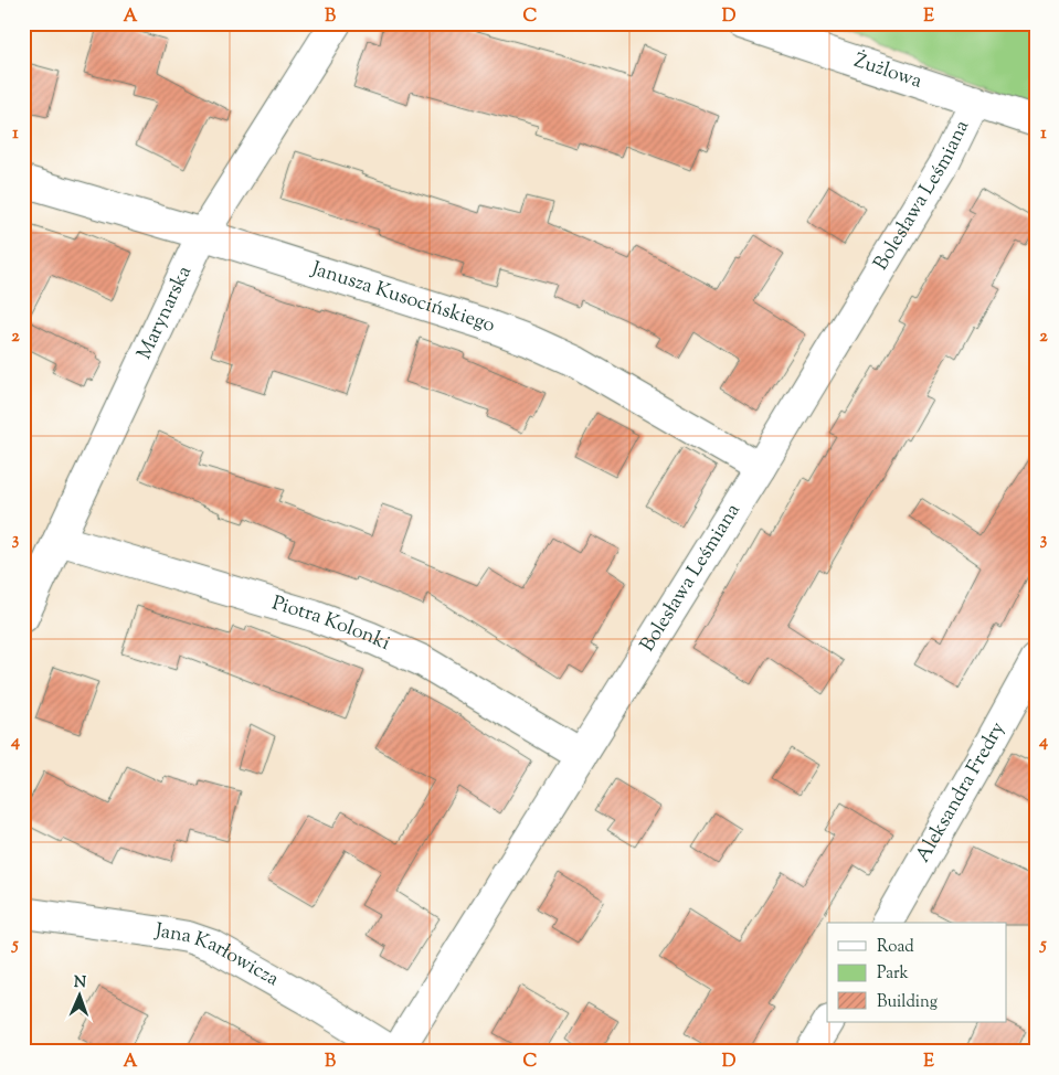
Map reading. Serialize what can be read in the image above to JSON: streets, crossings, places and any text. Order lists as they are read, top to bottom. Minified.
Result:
{"streets":{"street":["Żużlowa","Bolesława Leśmiana","Janusza Kusocińskiego","Marynarska","Piotra Kolonki","Aleksandra Fredry","Jana Karłowicza"]},"crossings":[["Żużlowa","Bolesława Leśmiana"],["Bolesława Leśmiana","Janusza Kusocińskiego"],["Bolesława Leśmiana","Piotra Kolonki"],["Janusza Kusocińskiego","Marynarska"],["Marynarska","Piotra Kolonki"]],"legend":["Road","Park","Building"],"north":"top","grid":{"columns":["A","B","C","D","E"],"rows":["1","2","3","4","5"]}}
